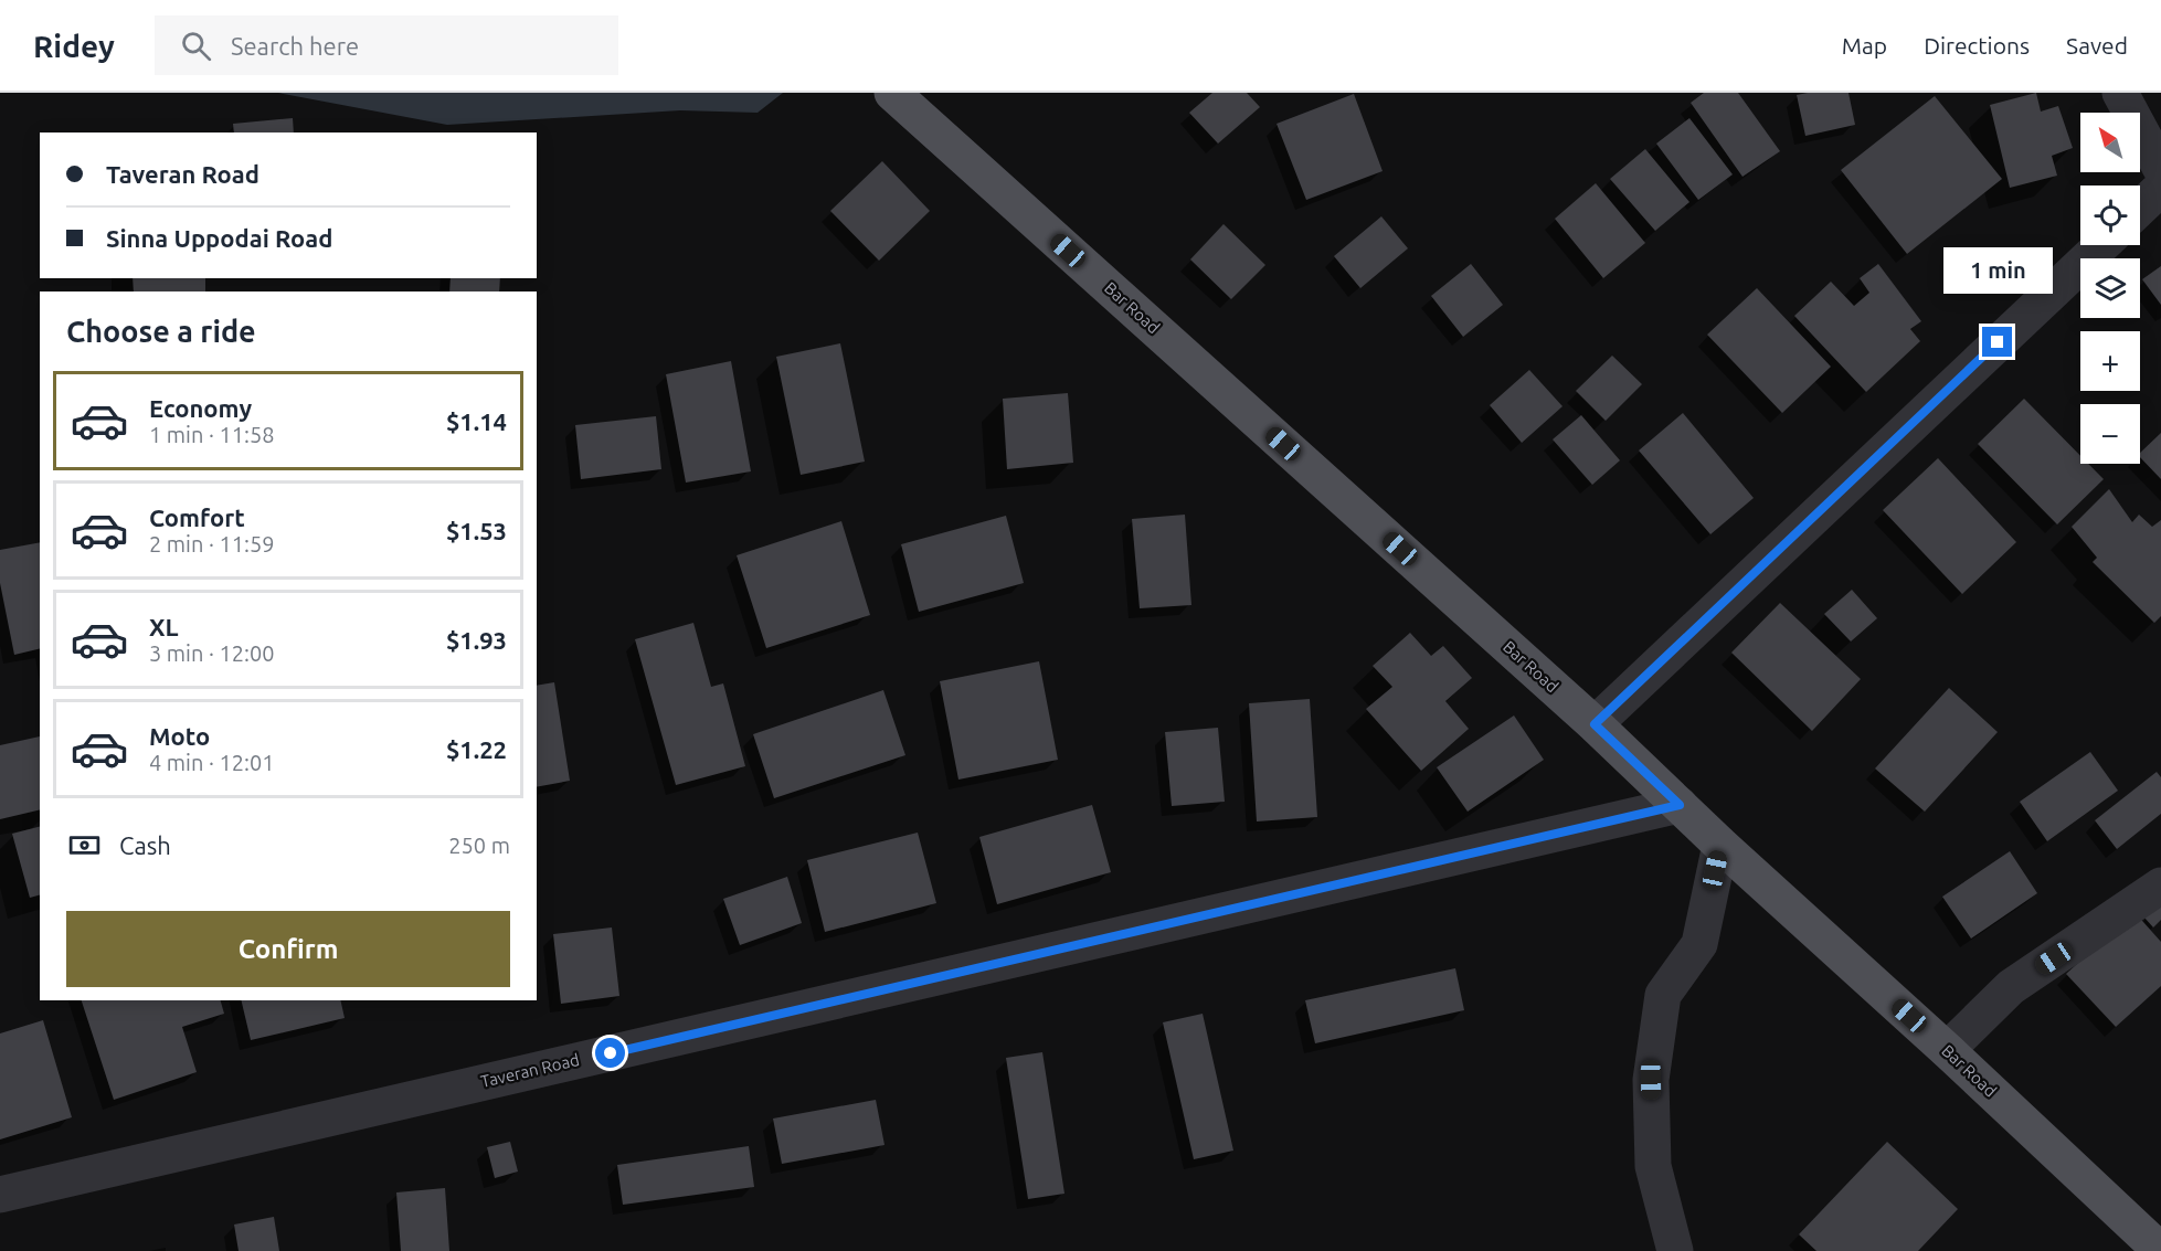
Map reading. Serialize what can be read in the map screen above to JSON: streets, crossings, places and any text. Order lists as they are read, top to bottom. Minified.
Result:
{"streets":{"main road":["Bar Road"],"street":["Taveran Road"]},"crossings":[["Bar Road","Taveran Road"]],"north":"top left","page":{"header":"Ridey","search":"Search here","nav":["Map","Directions","Saved"],"map_buttons":["+","−"],"banner":["Taveran Road","Sinna Uppodai Road"],"bubble":"1 min","heading":"Choose a ride","list":[{"name":"Economy","note":"1 min · 11:58","value":"$1.14"},{"name":"Comfort","note":"2 min · 11:59","value":"$1.53"},{"name":"XL","note":"3 min · 12:00","value":"$1.93"},{"name":"Moto","note":"4 min · 12:01","value":"$1.22"}],"pay":["Cash","250 m"],"buttons":"Confirm"}}
